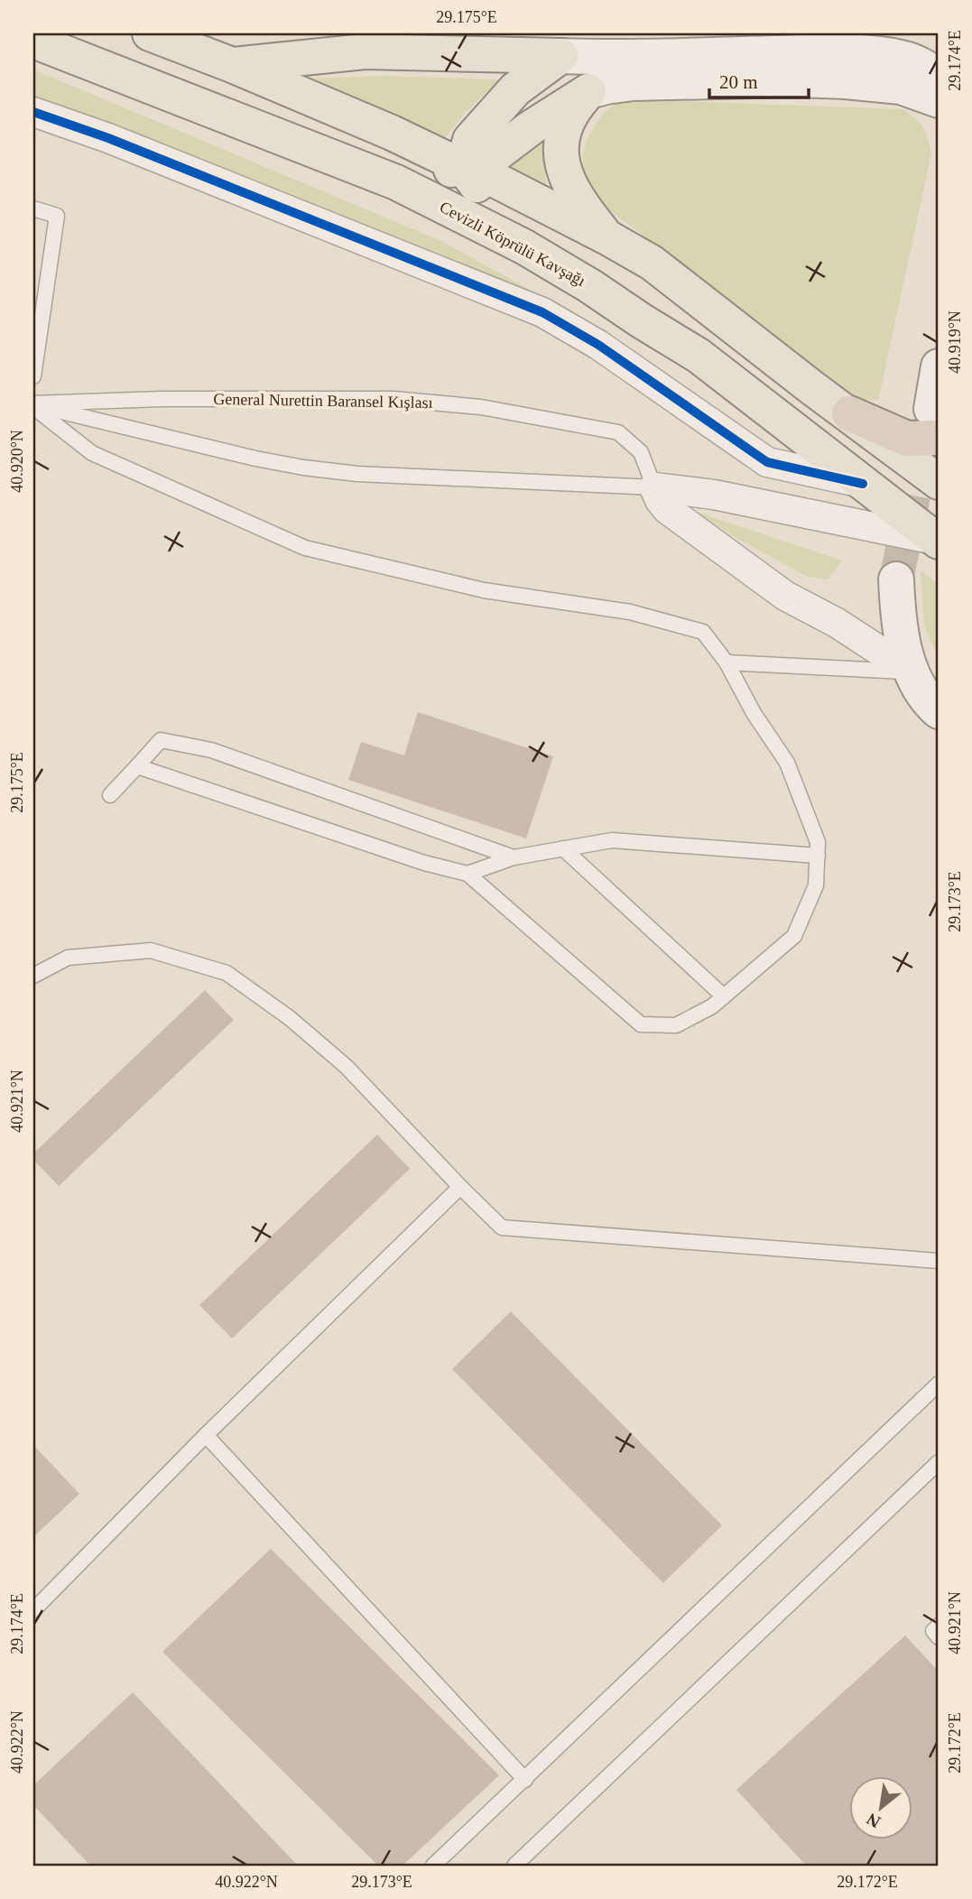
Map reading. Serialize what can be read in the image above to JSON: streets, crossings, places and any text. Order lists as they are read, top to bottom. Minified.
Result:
{"streets":{"main road":["Cevizli Köprülü Kavşağı"],"lane":["General Nurettin Baransel Kışlası"]},"scale_bar":"20 m","north":"bottom left","coordinates":["29.175°E","29.174°E","40.919°N","40.920°N","29.173°E","40.921°N","40.922°N","29.172°E"]}
